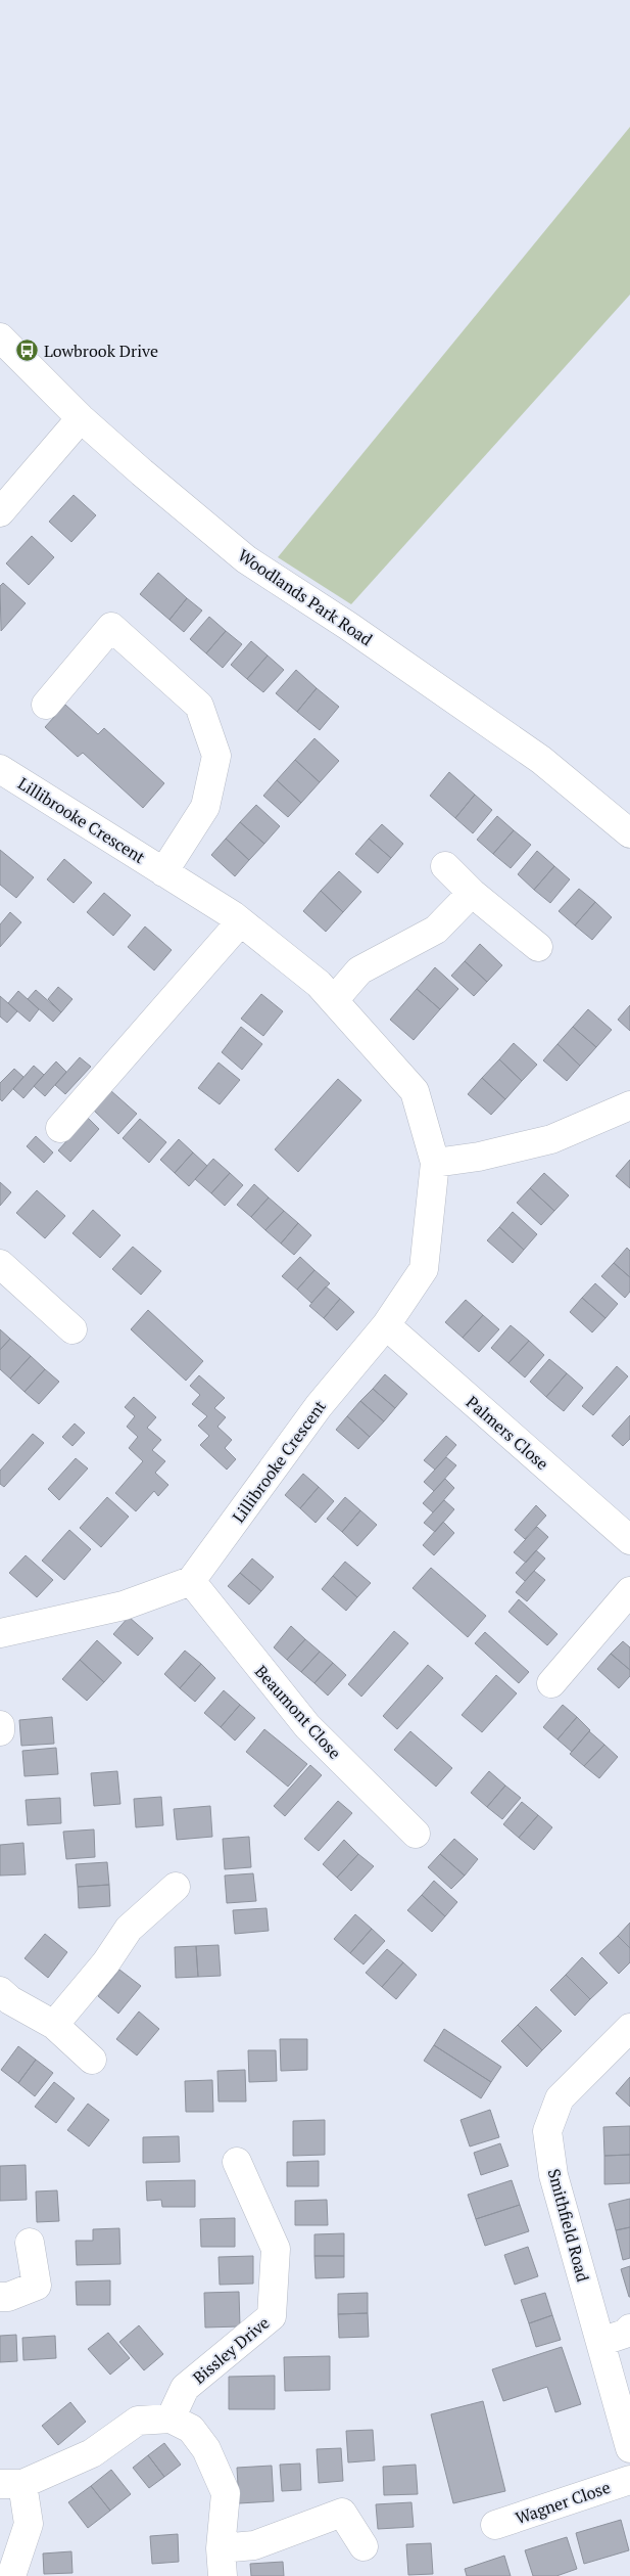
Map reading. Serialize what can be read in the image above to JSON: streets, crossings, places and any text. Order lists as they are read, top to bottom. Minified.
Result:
{"streets":{"street":["Woodlands Park Road","Lillibrooke Crescent","Palmers Close","Beaumont Close","Smithfield Road","Bissley Drive","Wagner Close"]},"crossings":[["Lillibrooke Crescent","Palmers Close"],["Lillibrooke Crescent","Beaumont Close"]],"places":{"bus stop":["Lowbrook Drive"]}}
